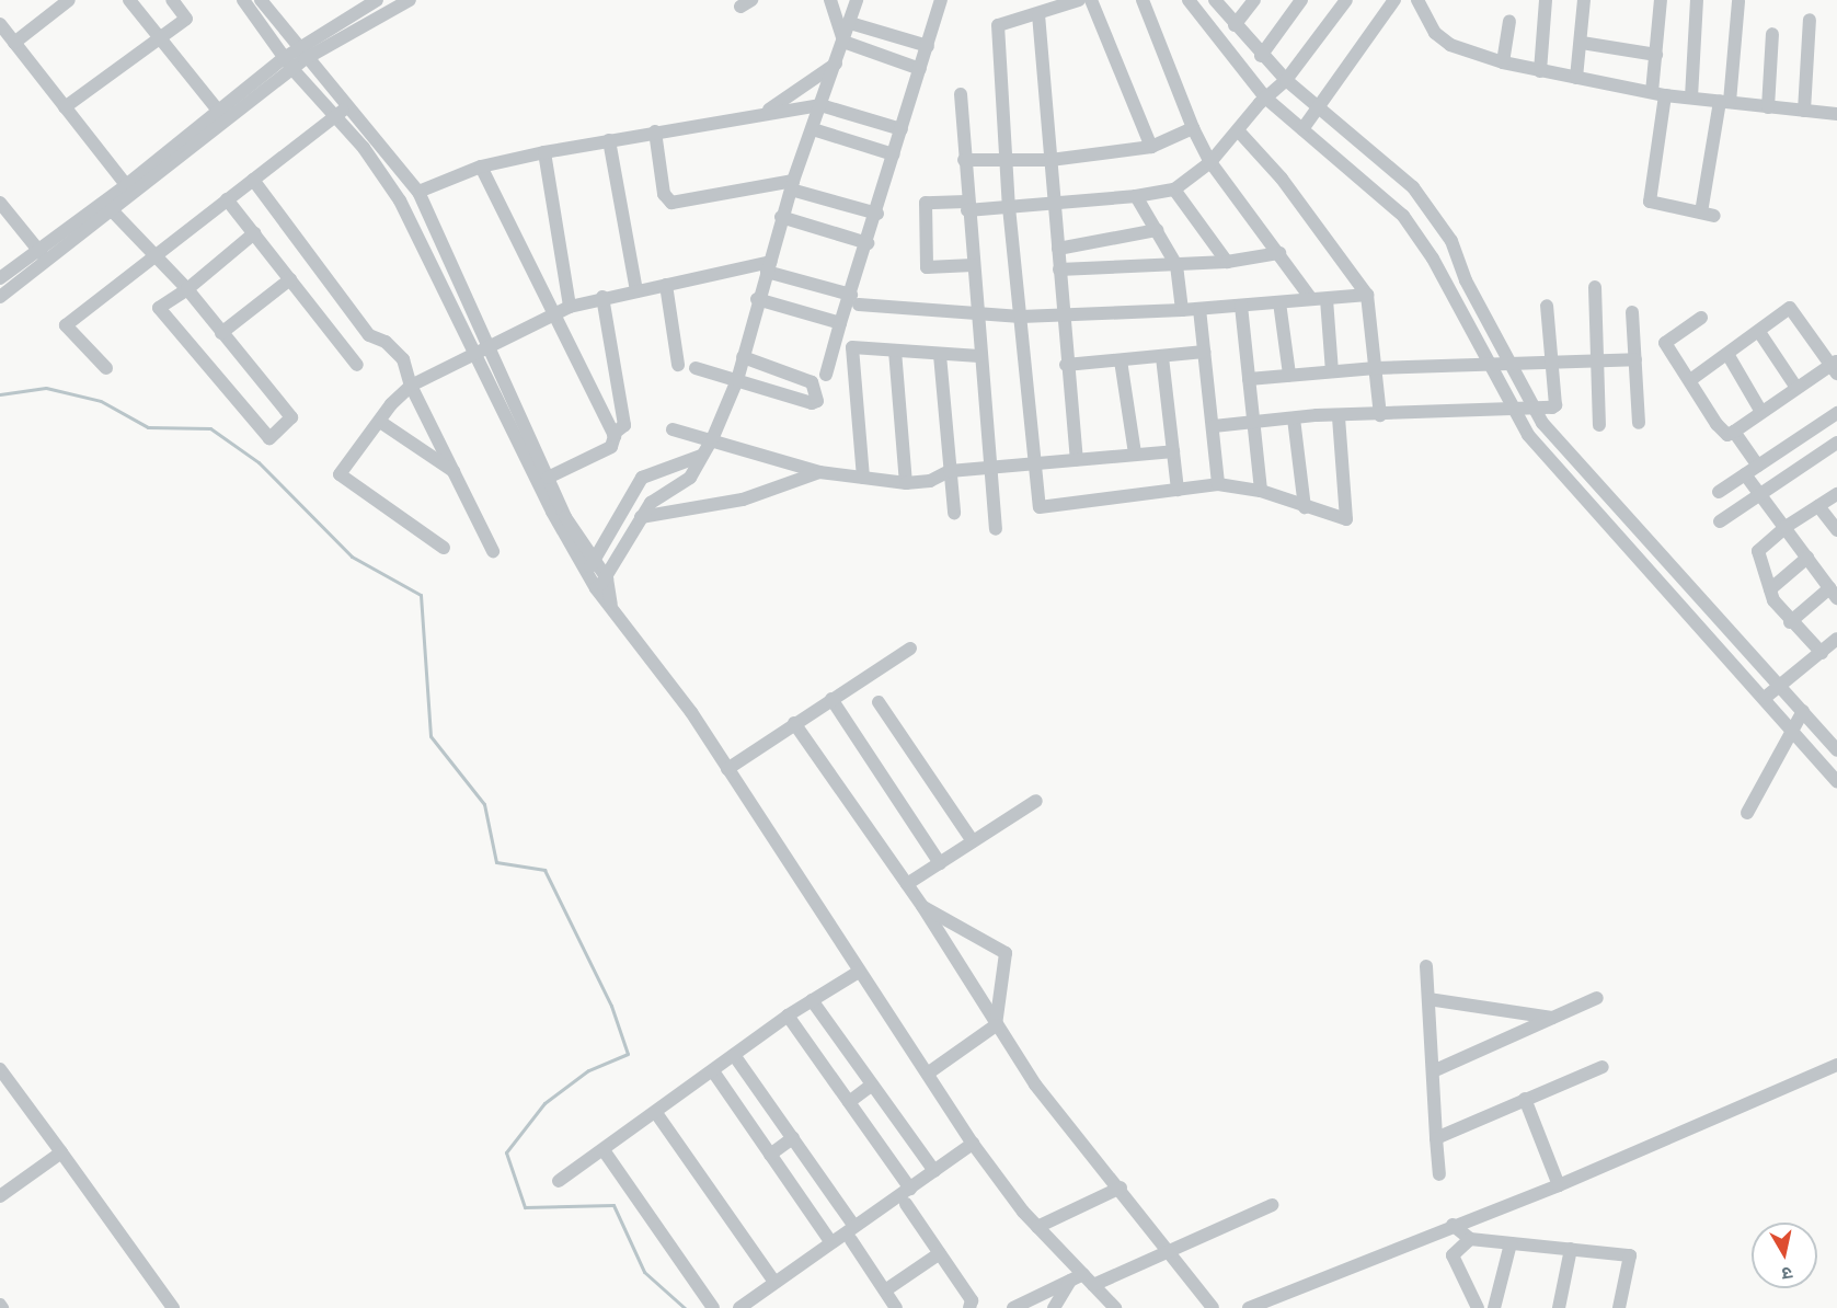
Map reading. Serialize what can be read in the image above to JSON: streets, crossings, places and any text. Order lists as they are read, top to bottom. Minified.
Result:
{"north":"bottom"}
